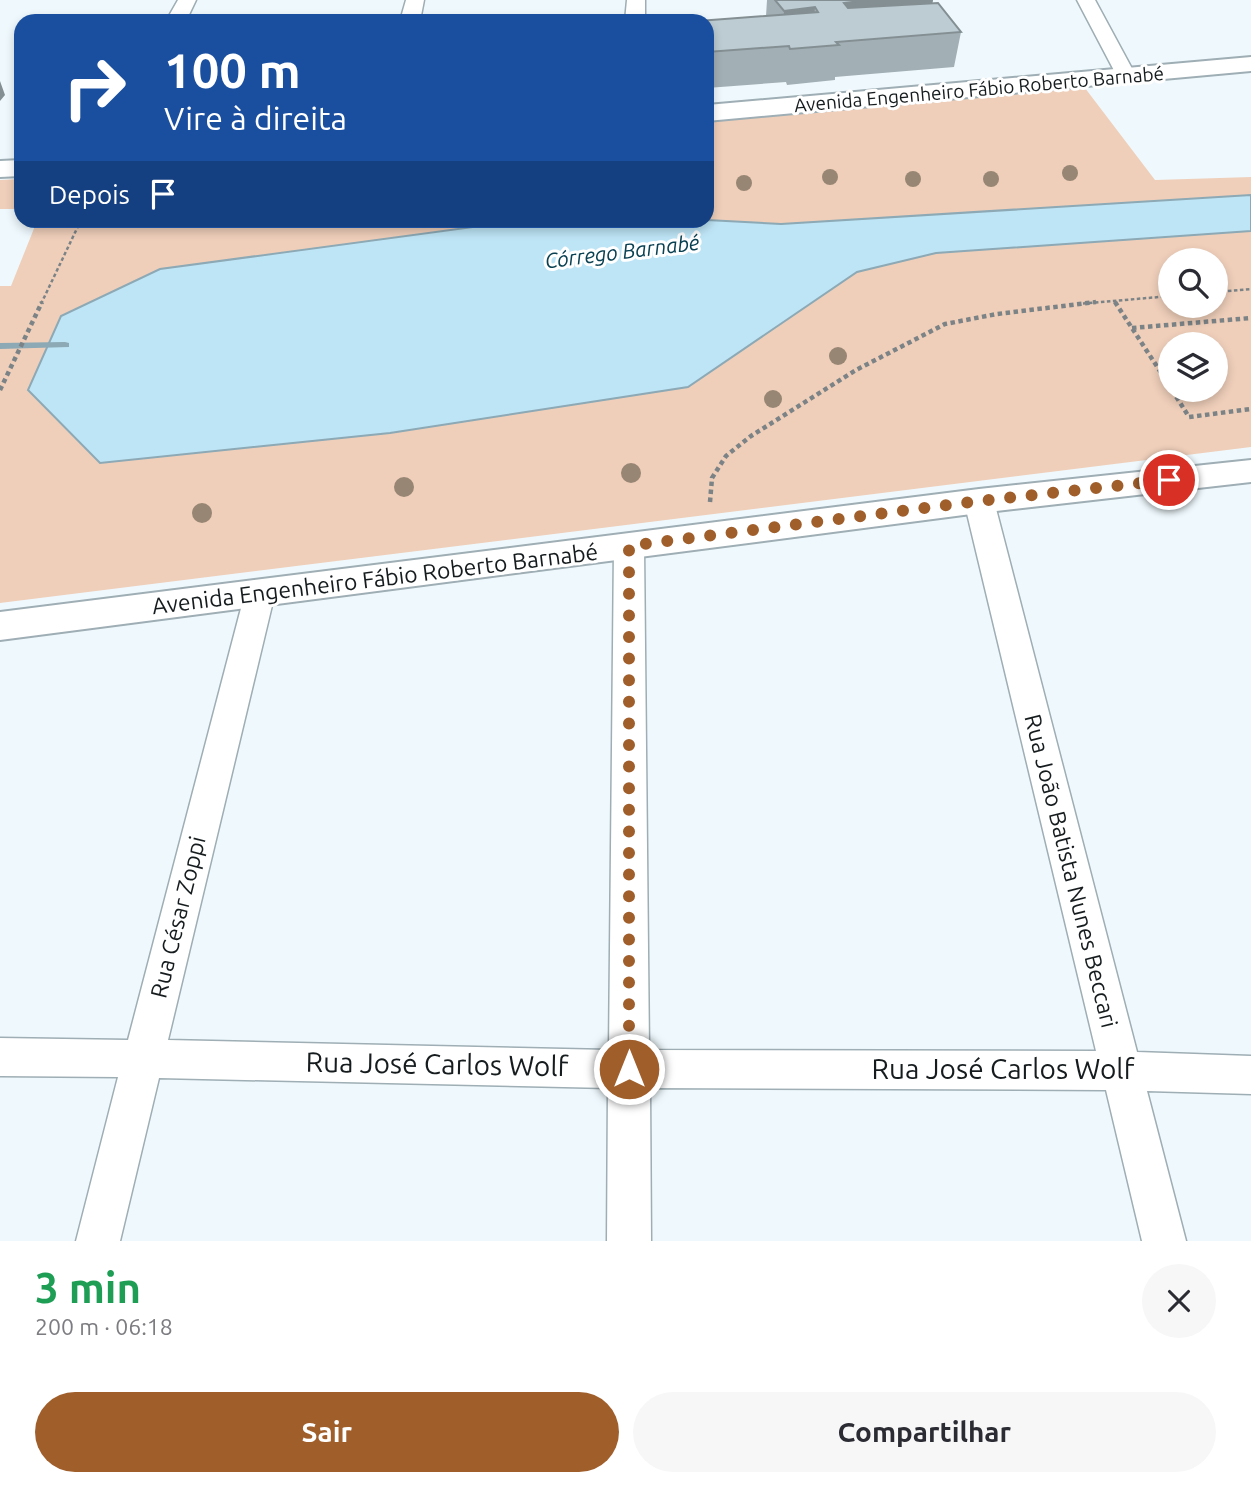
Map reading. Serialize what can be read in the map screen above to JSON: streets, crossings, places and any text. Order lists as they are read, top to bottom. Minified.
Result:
{"streets":{"main road":["Avenida Engenheiro Fábio Roberto Barnabé"],"street":["Rua João Batista Nunes Beccari","Rua César Zoppi","Rua José Carlos Wolf"]},"crossings":[["Avenida Engenheiro Fábio Roberto Barnabé","Rua João Batista Nunes Beccari"],["Avenida Engenheiro Fábio Roberto Barnabé","Rua César Zoppi"],["Rua João Batista Nunes Beccari","Rua José Carlos Wolf"],["Rua César Zoppi","Rua José Carlos Wolf"]],"water":["Córrego Barnabé"],"page":{"turn":["100 m","Vire à direita"],"then":"Depois","heading":["3 min","200 m · 06:18"],"buttons":["Sair","Compartilhar"]}}
